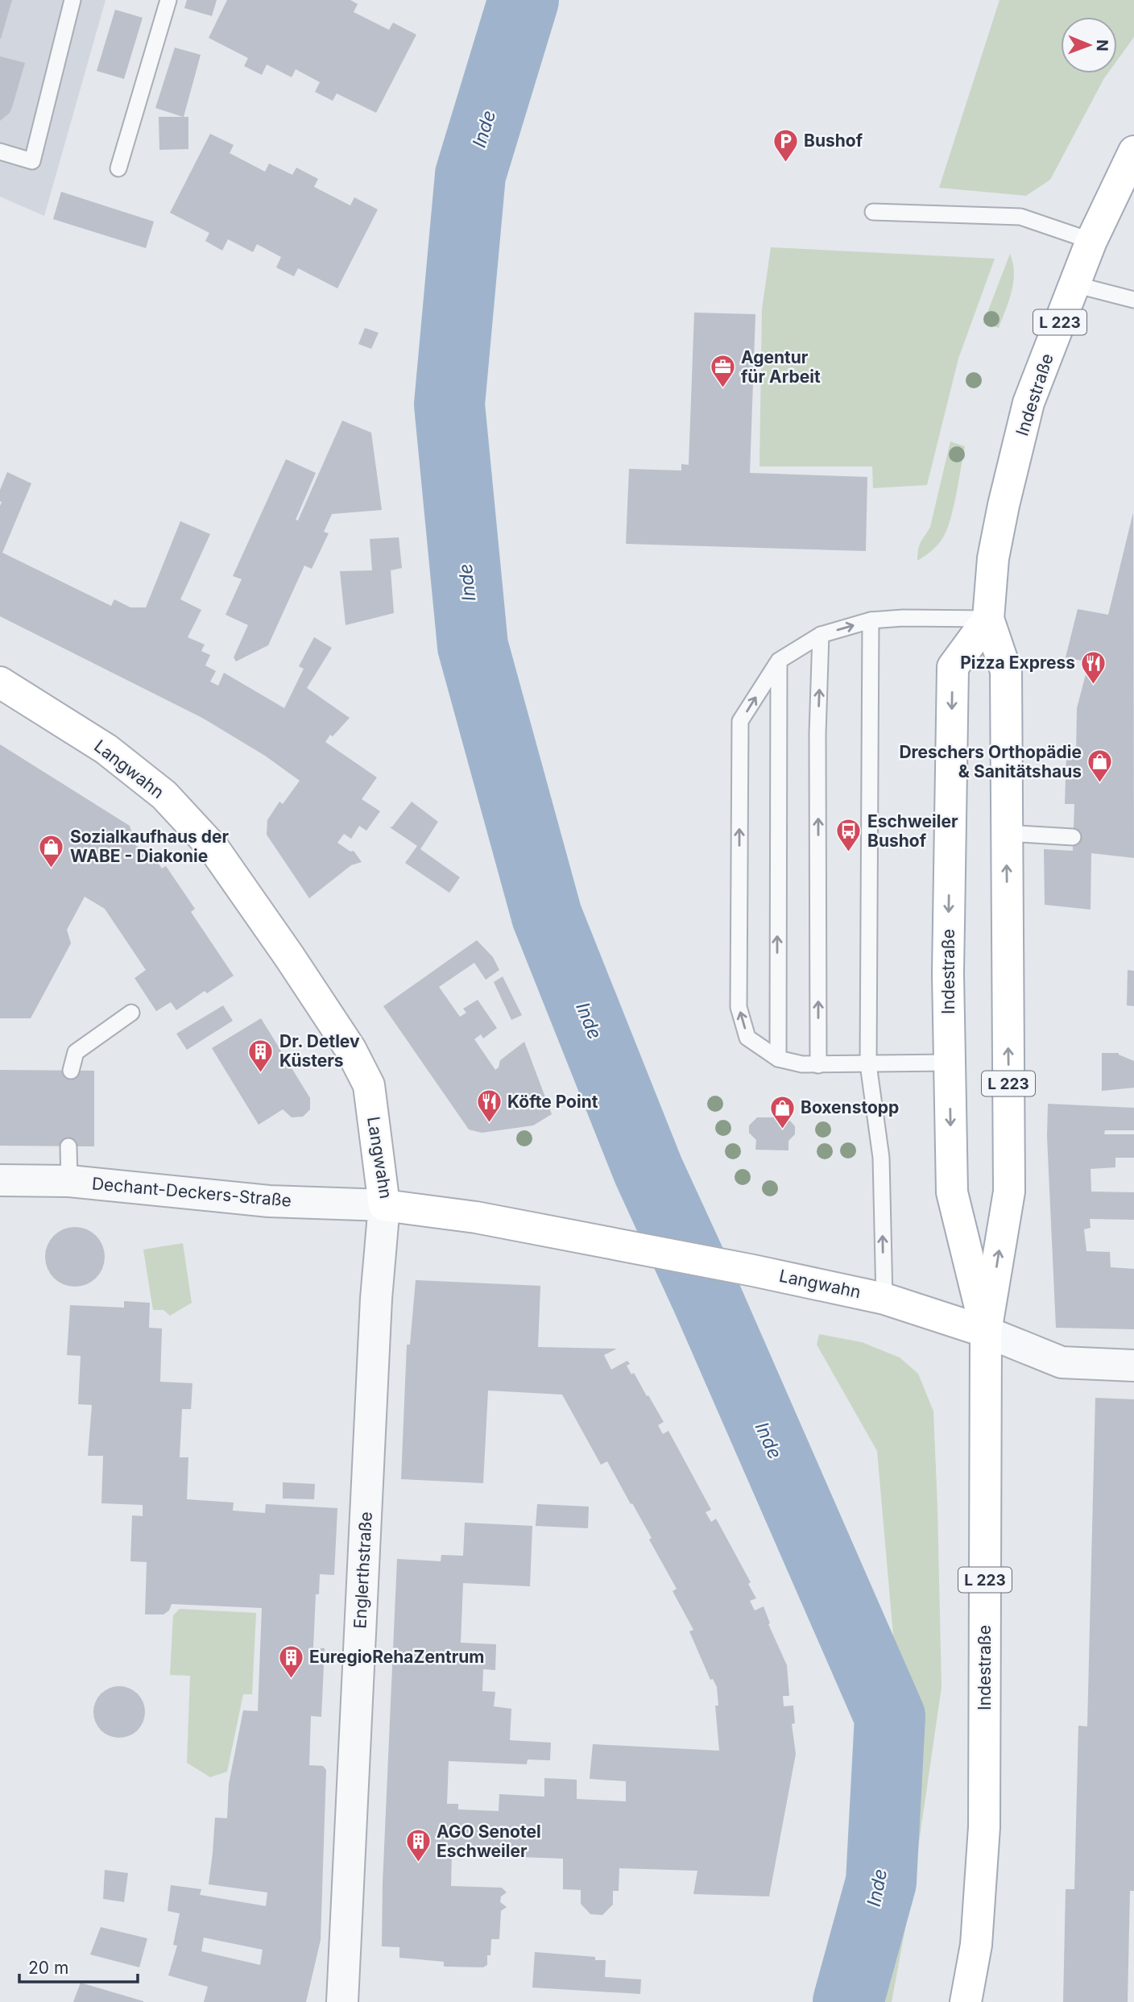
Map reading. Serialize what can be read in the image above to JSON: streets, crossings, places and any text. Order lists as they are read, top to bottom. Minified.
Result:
{"streets":{"main road":["L 223","Indestraße","Langwahn"],"street":["Dechant-Deckers-Straße","Englerthstraße"]},"crossings":[["Indestraße","Langwahn"],["Langwahn","Dechant-Deckers-Straße"],["Langwahn","Englerthstraße"],["Dechant-Deckers-Straße","Englerthstraße"]],"water":["Inde"],"places":{"parking":["Bushof"],"office":["Agentur für Arbeit"],"restaurant":["Pizza Express","Köfte Point"],"shop":["Dreschers Orthopädie & Sanitätshaus","Sozialkaufhaus der WABE - Diakonie","Boxenstopp"],"bus stop":["Eschweiler Bushof"],"building":["Dr. Detlev Küsters","EuregioRehaZentrum","AGO Senotel Eschweiler"]},"scale_bar":"20 m","north":"right"}
